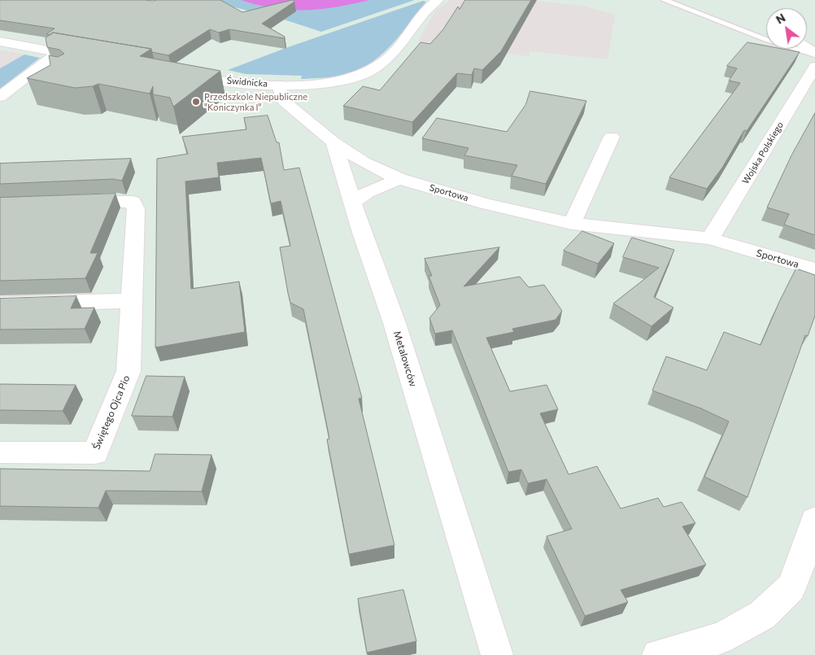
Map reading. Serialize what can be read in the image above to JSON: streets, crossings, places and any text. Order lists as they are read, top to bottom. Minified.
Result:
{"streets":{"street":["Świdnicka","Wojska Polskiego","Sportowa","Metalowców","Świętego Ojca Pio"]},"crossings":[["Wojska Polskiego","Sportowa"],["Sportowa","Metalowców"]],"places":["Przedszkole Niepubliczne \"Koniczynka I\""],"north":"top left"}
